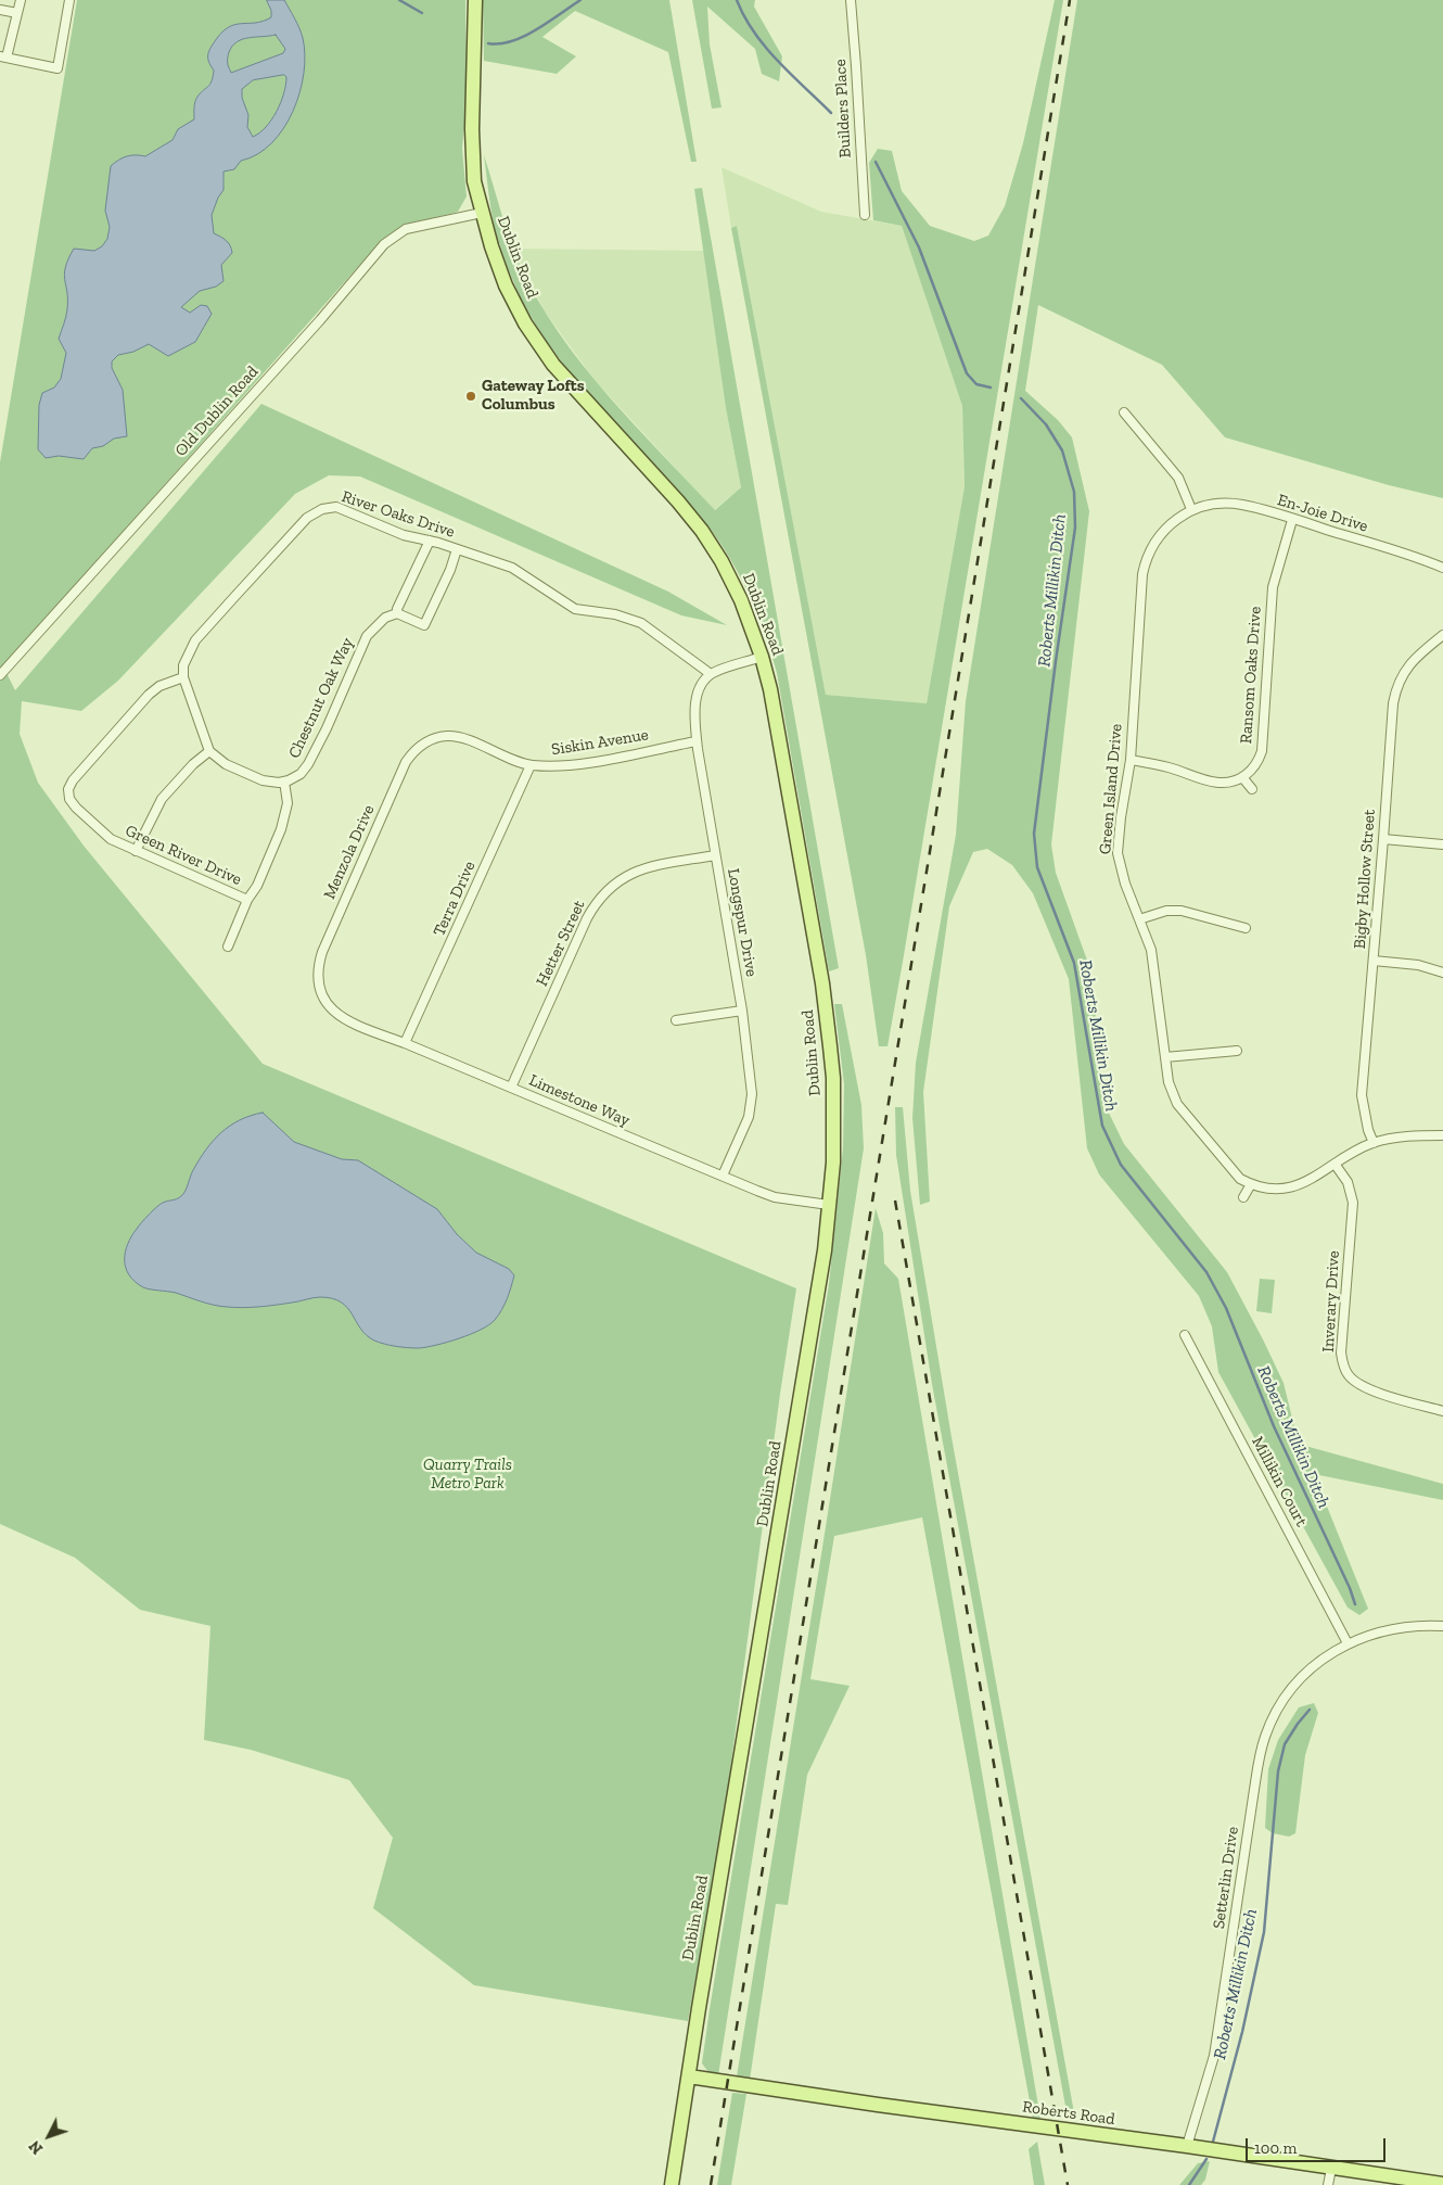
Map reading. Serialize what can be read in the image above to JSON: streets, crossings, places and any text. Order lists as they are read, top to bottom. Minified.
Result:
{"streets":{"main road":["Dublin Road","Roberts Road"],"street":["Builders Place","Old Dublin Road","En-Joie Drive","River Oaks Drive","Ransom Oaks Drive","Chestnut Oak Way","Siskin Avenue","Green Island Drive","Menzola Drive","Green River Drive","Bigby Hollow Street","Terra Drive","Longspur Drive","Hetter Street","Limestone Way","Inverary Drive","Millikin Court","Setterlin Drive"]},"crossings":[["Dublin Road","Old Dublin Road"],["Dublin Road","Limestone Way"],["Dublin Road","Roberts Road"],["En-Joie Drive","Ransom Oaks Drive"],["En-Joie Drive","Green Island Drive"],["River Oaks Drive","Green River Drive"],["River Oaks Drive","Longspur Drive"],["Siskin Avenue","Menzola Drive"],["Siskin Avenue","Terra Drive"],["Siskin Avenue","Longspur Drive"],["Menzola Drive","Limestone Way"],["Terra Drive","Limestone Way"],["Longspur Drive","Hetter Street"],["Longspur Drive","Limestone Way"],["Hetter Street","Limestone Way"],["Millikin Court","Setterlin Drive"],["Setterlin Drive","Roberts Road"]],"water":["Roberts Millikin Ditch"],"parks":["Quarry Trails Metro Park"],"places":["Gateway Lofts Columbus"],"scale_bar":"100 m","north":"bottom left"}
